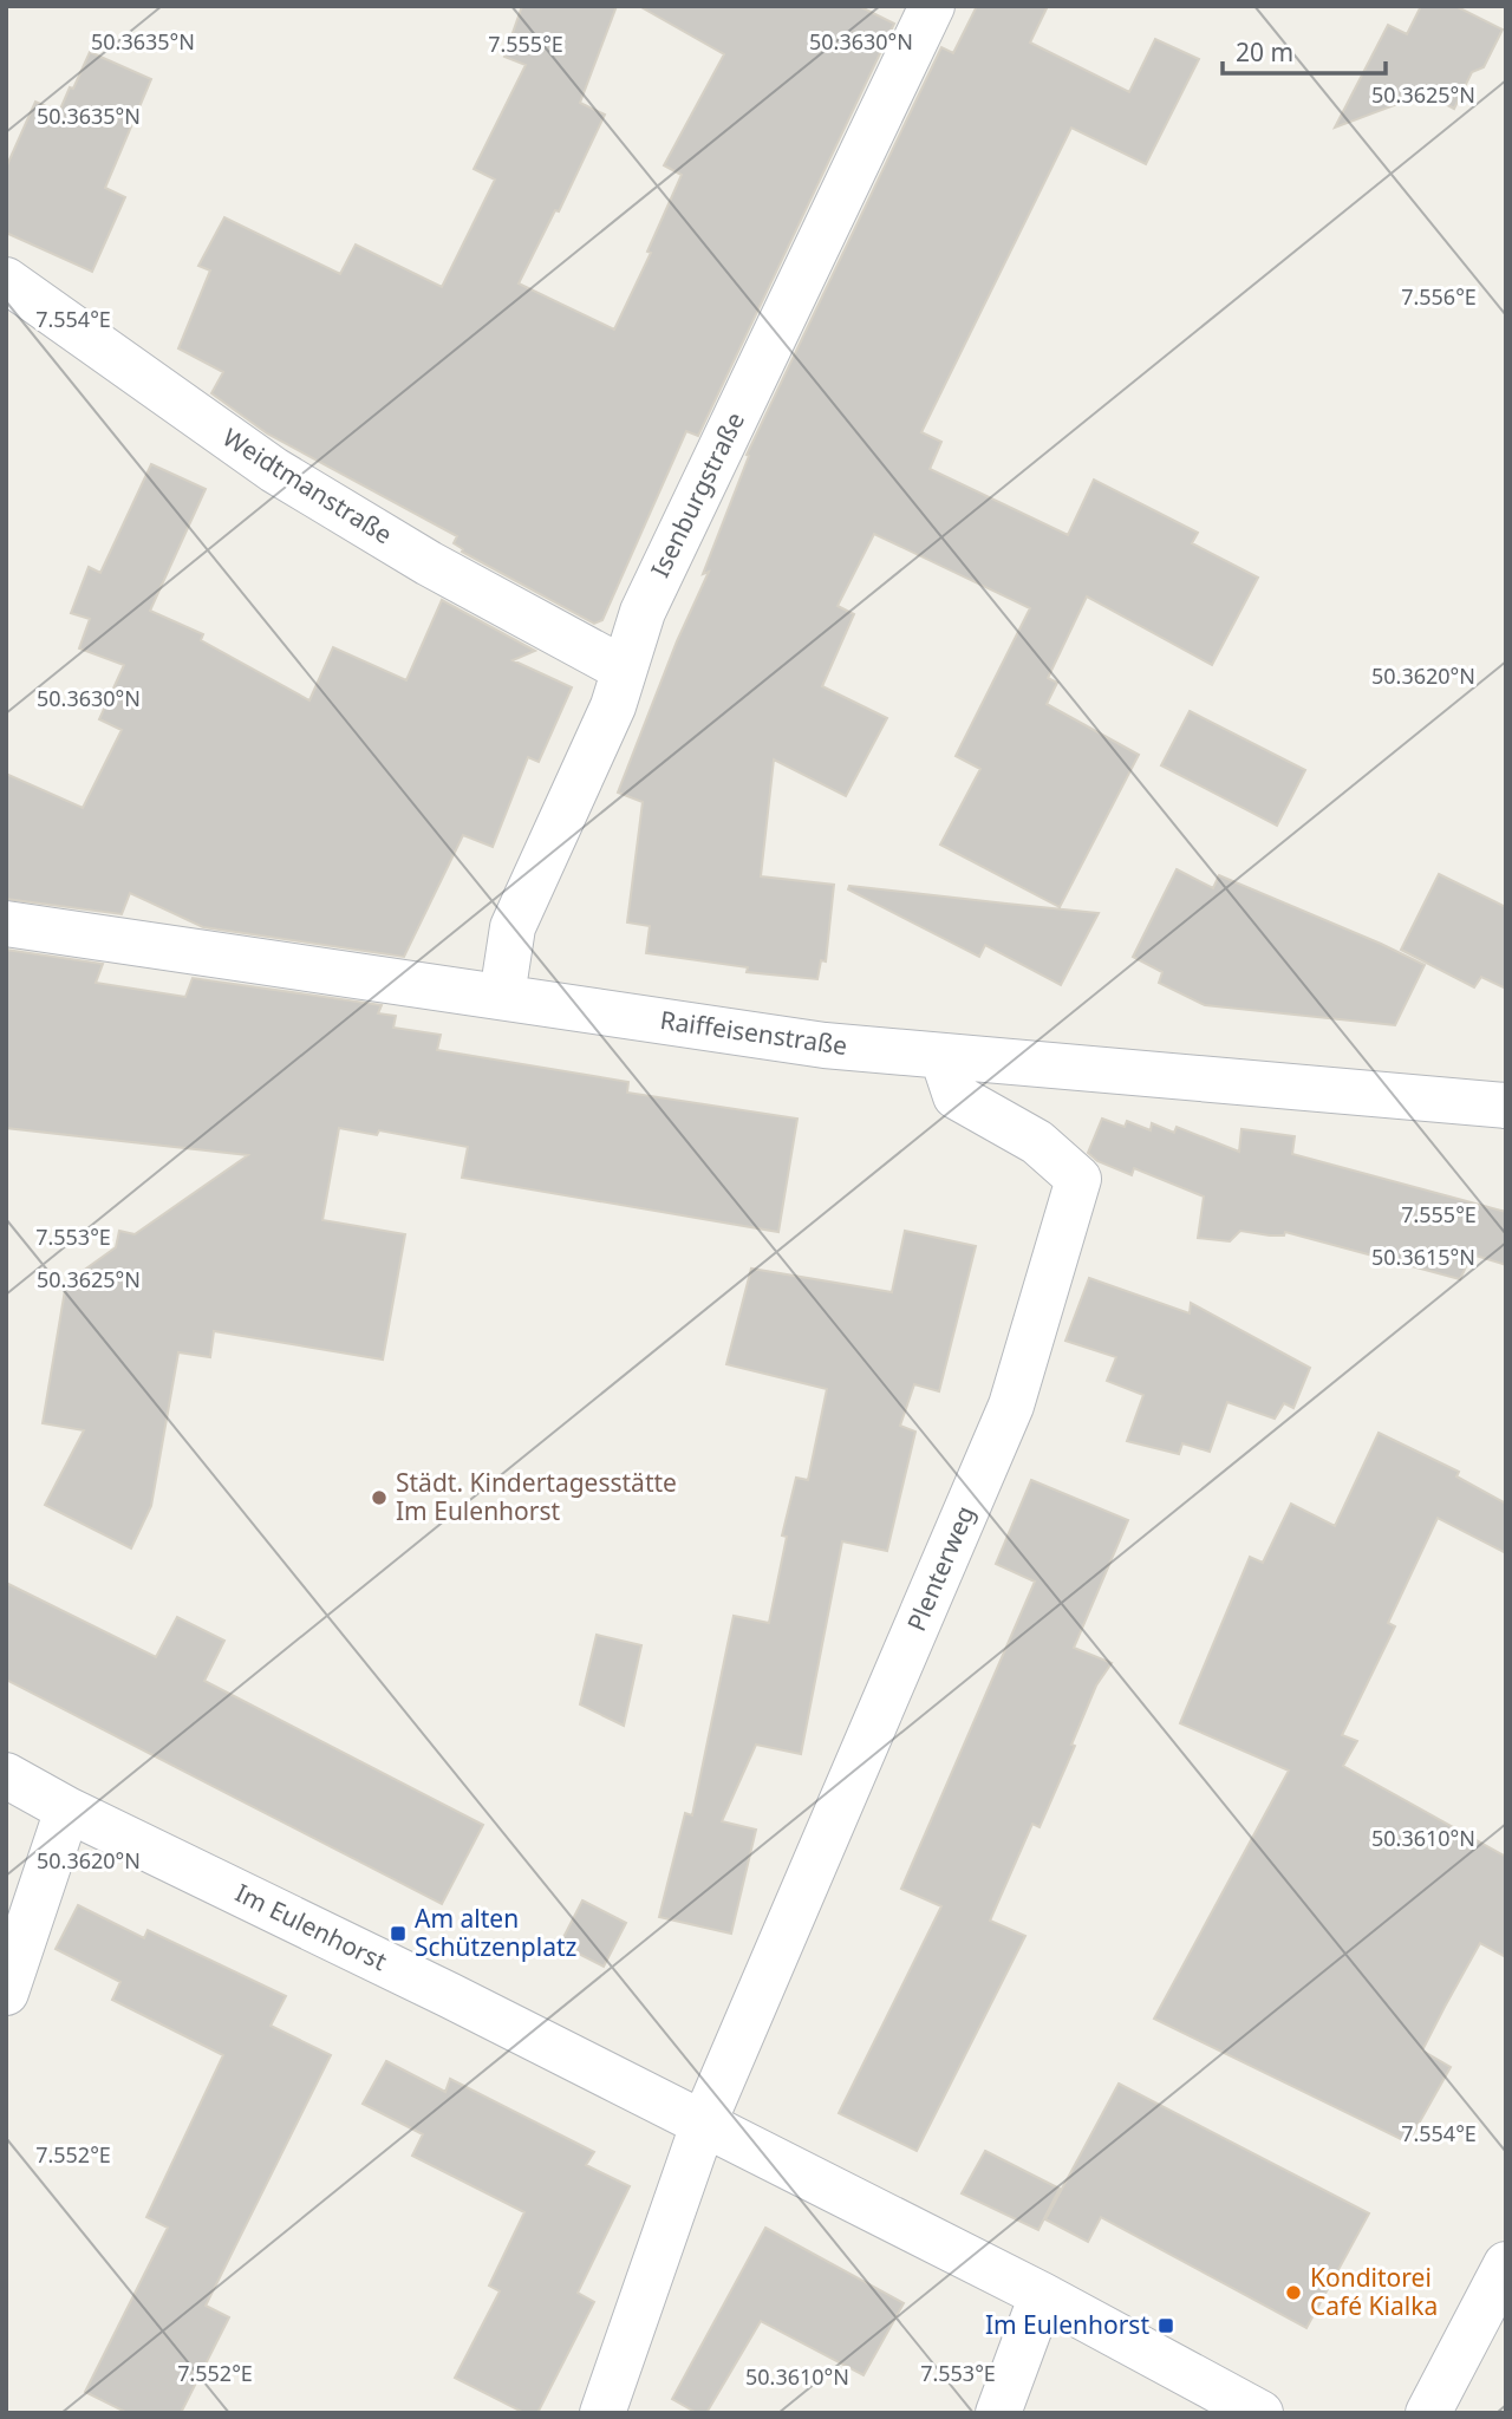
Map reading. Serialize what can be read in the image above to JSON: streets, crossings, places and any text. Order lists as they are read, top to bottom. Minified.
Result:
{"streets":{"street":["Weidtmanstraße","Isenburgstraße","Raiffeisenstraße","Plenterweg","Im Eulenhorst"]},"crossings":[["Weidtmanstraße","Isenburgstraße"],["Isenburgstraße","Raiffeisenstraße"],["Raiffeisenstraße","Plenterweg"],["Plenterweg","Im Eulenhorst"]],"places":{"other":["Städt. Kindertagesstätte Im Eulenhorst","Konditorei Café Kialka"],"transit":["Am alten Schützenplatz","Im Eulenhorst"]},"scale_bar":"20 m","coordinates":["50.3635°N","50.3630°N","7.555°E","50.3625°N","7.556°E","7.554°E","50.3620°N","7.553°E","50.3615°N","50.3610°N","7.552°E"]}
